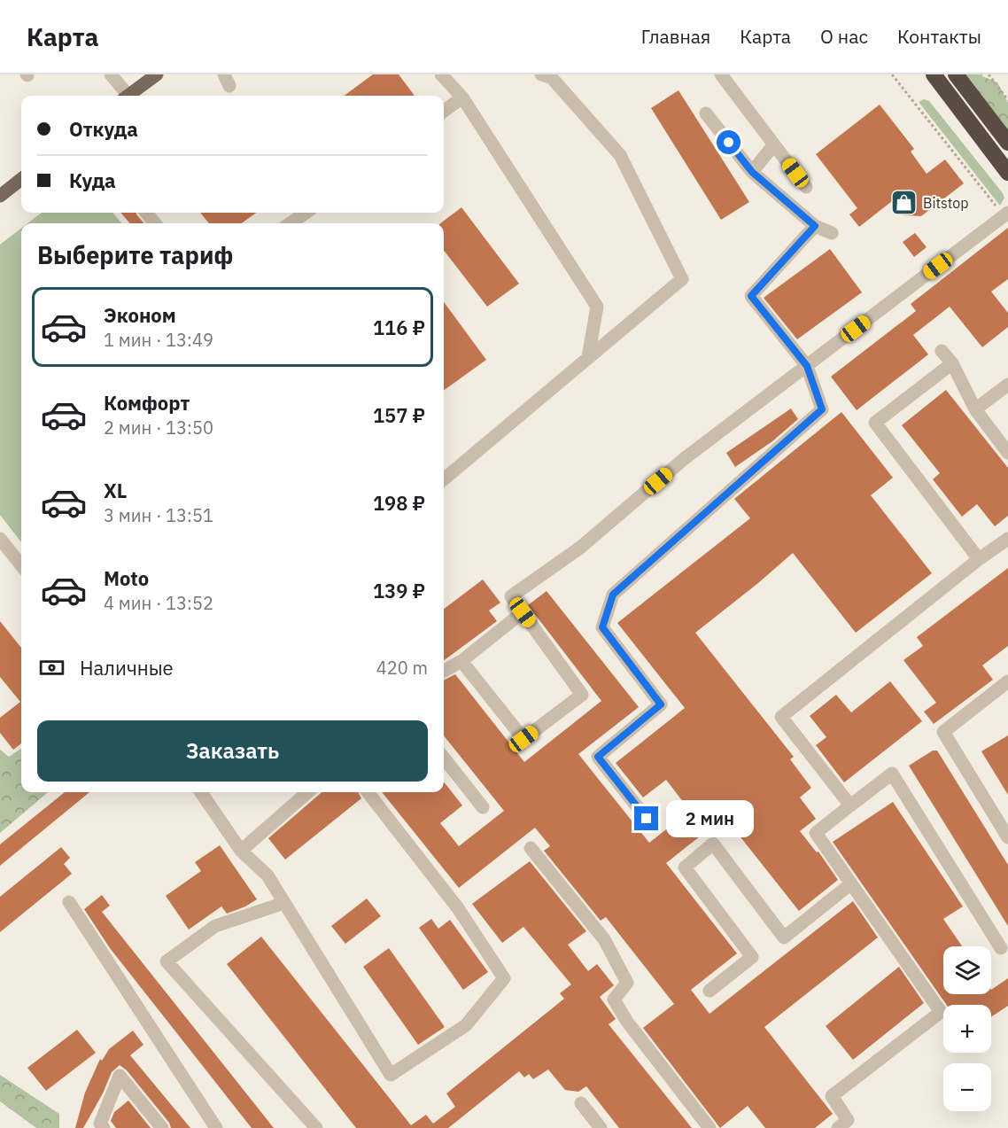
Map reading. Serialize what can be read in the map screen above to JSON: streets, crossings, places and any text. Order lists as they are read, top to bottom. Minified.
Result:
{"places":{"shop":["Bitstop"]},"page":{"header":"Карта","nav":["Главная","Карта","О нас","Контакты"],"banner":["Откуда","Куда"],"heading":"Выберите тариф","list":[{"name":"Эконом","note":"1 мин · 13:49","value":"116 ₽"},{"name":"Комфорт","note":"2 мин · 13:50","value":"157 ₽"},{"name":"XL","note":"3 мин · 13:51","value":"198 ₽"},{"name":"Moto","note":"4 мин · 13:52","value":"139 ₽"}],"pay":["Наличные","420 m"],"buttons":"Заказать","bubble":"2 мин","map_buttons":["+","−"]}}
